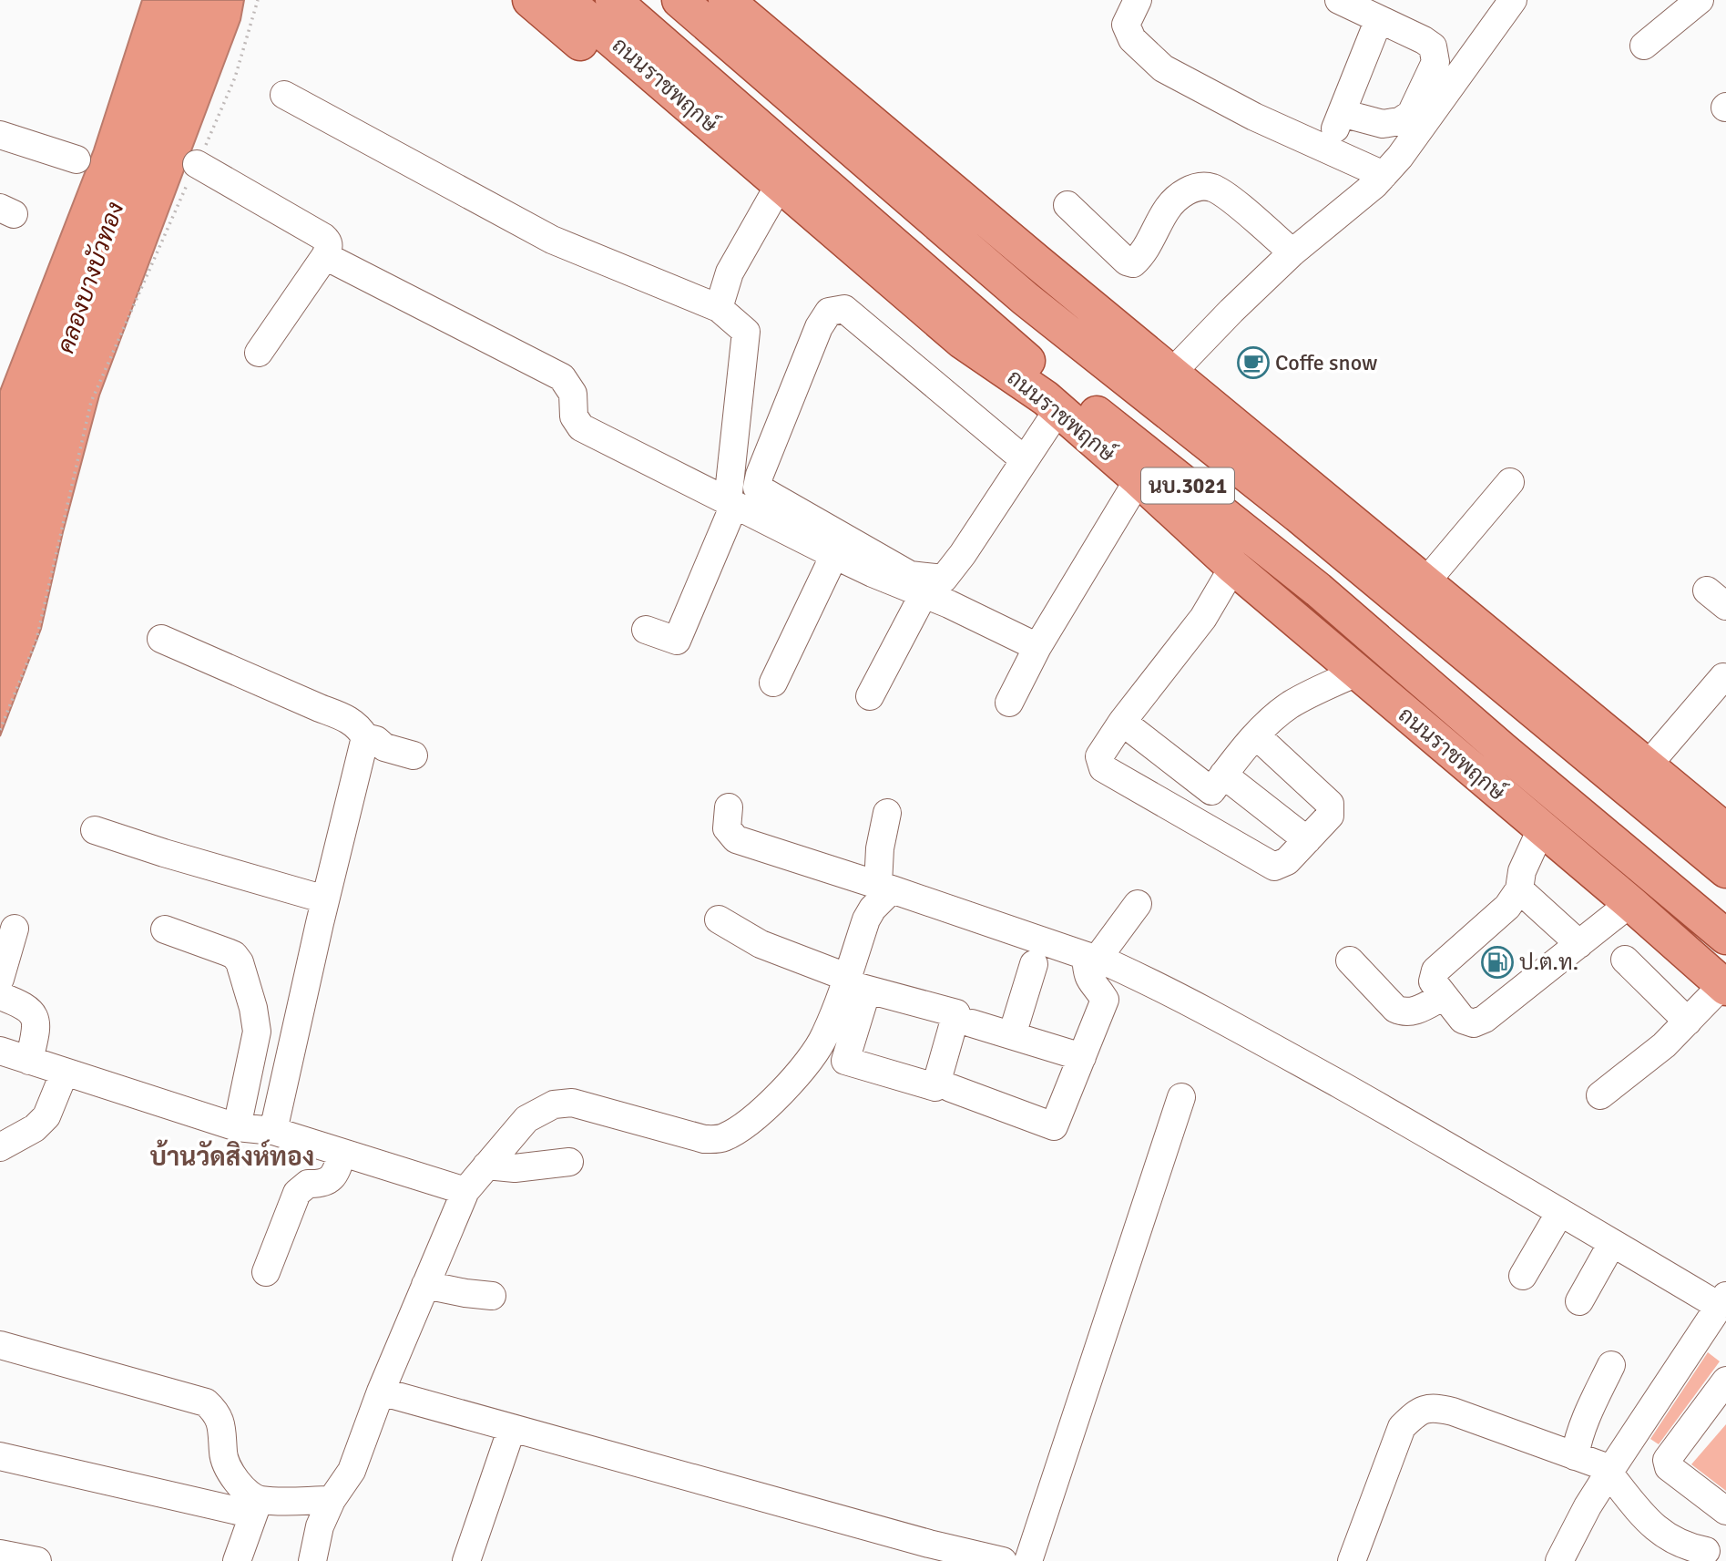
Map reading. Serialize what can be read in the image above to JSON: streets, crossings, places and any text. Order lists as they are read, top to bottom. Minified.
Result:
{"streets":{"main road":["ถนนราชพฤกษ์","นบ.3021"]},"districts":["บ้านวัดสิงห์ทอง"],"water":["คลองบางบัวทอง"],"places":{"cafe":["Coffe snow"],"fuel station":["ป.ต.ท."]}}
